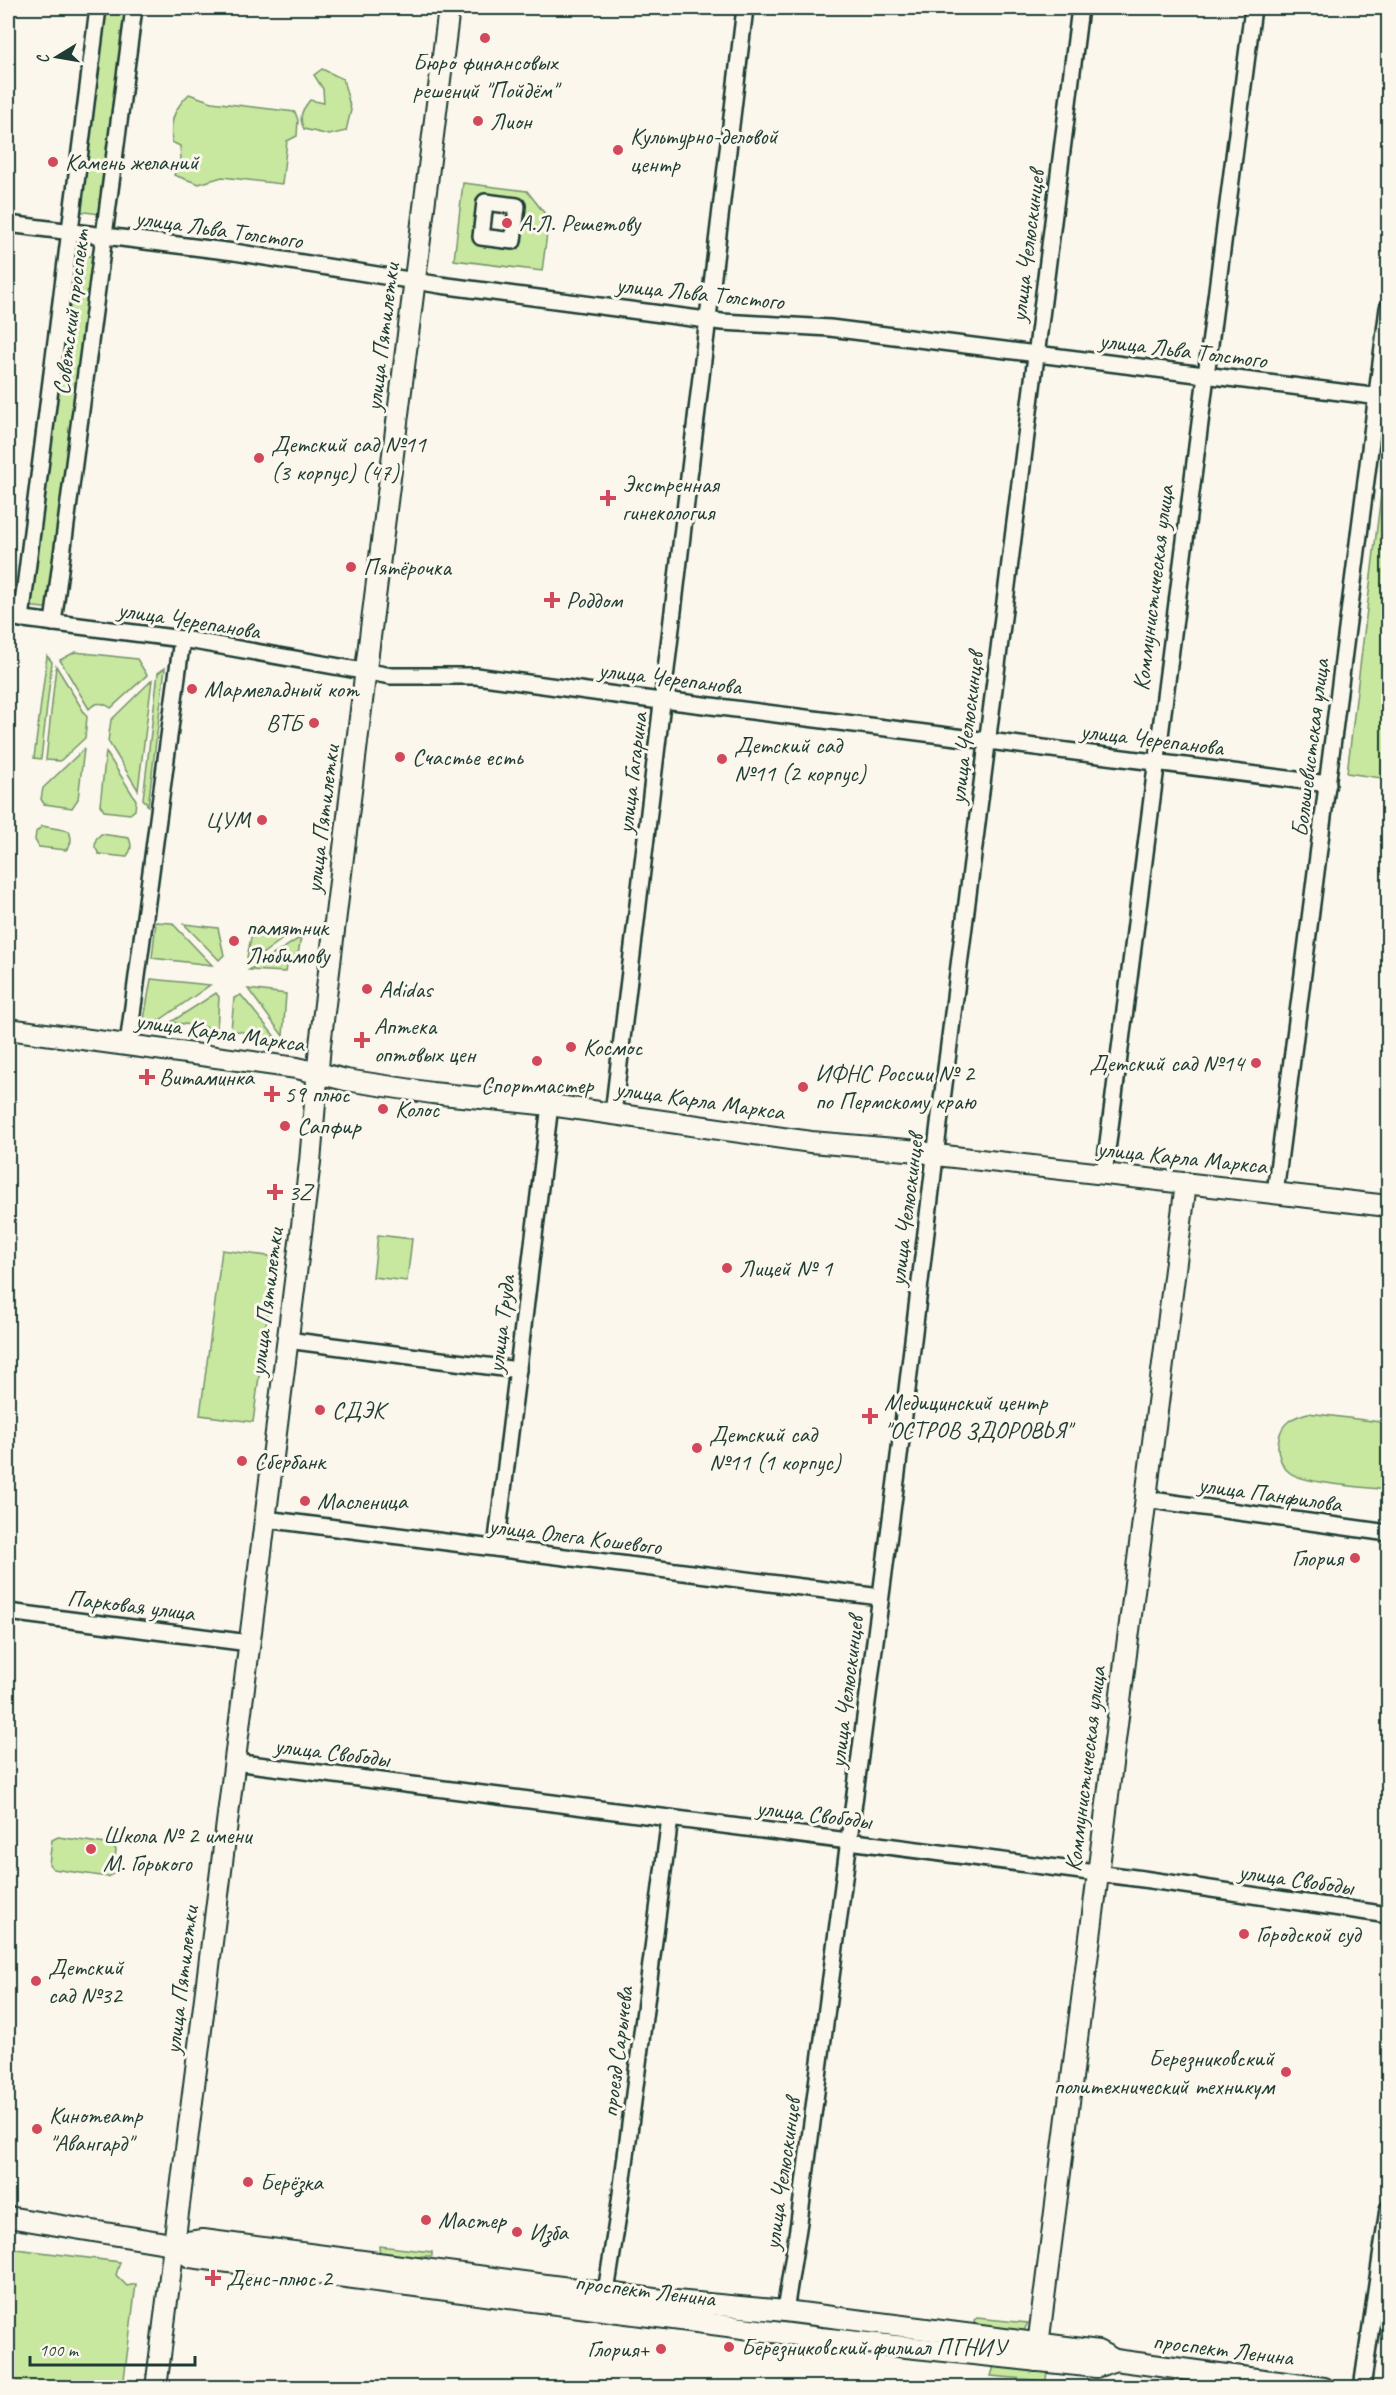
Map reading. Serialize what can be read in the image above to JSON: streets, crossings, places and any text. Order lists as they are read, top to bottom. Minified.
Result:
{"streets":{"main road":["улица Пятилетки","Коммунистическая улица","улица Карла Маркса","проспект Ленина"],"street":["улица Льва Толстого","улица Челюскинцев","Советский проспект","улица Черепанова","Большевистская улица","улица Гагарина","улица Труда","улица Панфилова","улица Олега Кошевого","Парковая улица","улица Свободы","проезд Сарычева"]},"crossings":[["улица Льва Толстого","улица Челюскинцев"],["улица Льва Толстого","Советский проспект"],["улица Льва Толстого","улица Пятилетки"],["улица Льва Толстого","Коммунистическая улица"],["улица Льва Толстого","Большевистская улица"],["улица Льва Толстого","улица Гагарина"],["улица Челюскинцев","улица Черепанова"],["улица Челюскинцев","улица Карла Маркса"],["улица Челюскинцев","улица Олега Кошевого"],["улица Челюскинцев","улица Свободы"],["улица Челюскинцев","проспект Ленина"],["Советский проспект","улица Черепанова"],["улица Пятилетки","улица Черепанова"],["улица Пятилетки","улица Карла Маркса"],["улица Пятилетки","улица Олега Кошевого"],["улица Пятилетки","Парковая улица"],["улица Пятилетки","улица Свободы"],["улица Пятилетки","проспект Ленина"],["Коммунистическая улица","улица Черепанова"],["Коммунистическая улица","улица Карла Маркса"],["Коммунистическая улица","улица Панфилова"],["Коммунистическая улица","улица Свободы"],["Коммунистическая улица","проспект Ленина"],["улица Черепанова","Большевистская улица"],["улица Черепанова","улица Гагарина"],["Большевистская улица","улица Карла Маркса"],["улица Гагарина","улица Карла Маркса"],["улица Карла Маркса","улица Труда"],["улица Труда","улица Олега Кошевого"],["улица Свободы","проезд Сарычева"],["проезд Сарычева","проспект Ленина"]],"places":{"other":["Бюро финансовых решений \"Пойдём\"","Лион","Культурно-деловой центр","Камень желаний","А.Л. Решетову","Детский сад №11 (3 корпус) (47)","Пятёрочка","Мармеладный кот","ВТБ","Счастье есть","Детский сад №11 (2 корпус)","ЦУМ","памятник Любимову","Adidas","Космос","Спортмастер","Детский сад №14","ИФНС России № 2 по Пермскому краю","Колос","Сапфир","Лицей № 1","СДЭК","Детский сад №11 (1 корпус)","Сбербанк","Масленица","Глория","Школа № 2 имени М. Горького","Городской суд","Детский сад №32","Березниковский политехнический техникум","Кинотеатр \"Авангард\"","Берёзка","Мастер","Изба","Березниковский филиал ПГНИУ","Глория+"],"health":["Экстренная гинекология","Роддом","Аптека оптовых цен","Витаминка","59 плюс","3Z","Медицинский центр \"ОСТРОВ ЗДОРОВЬЯ\"","Денс-плюс 2"]},"scale_bar":"100 m","north":"left"}
